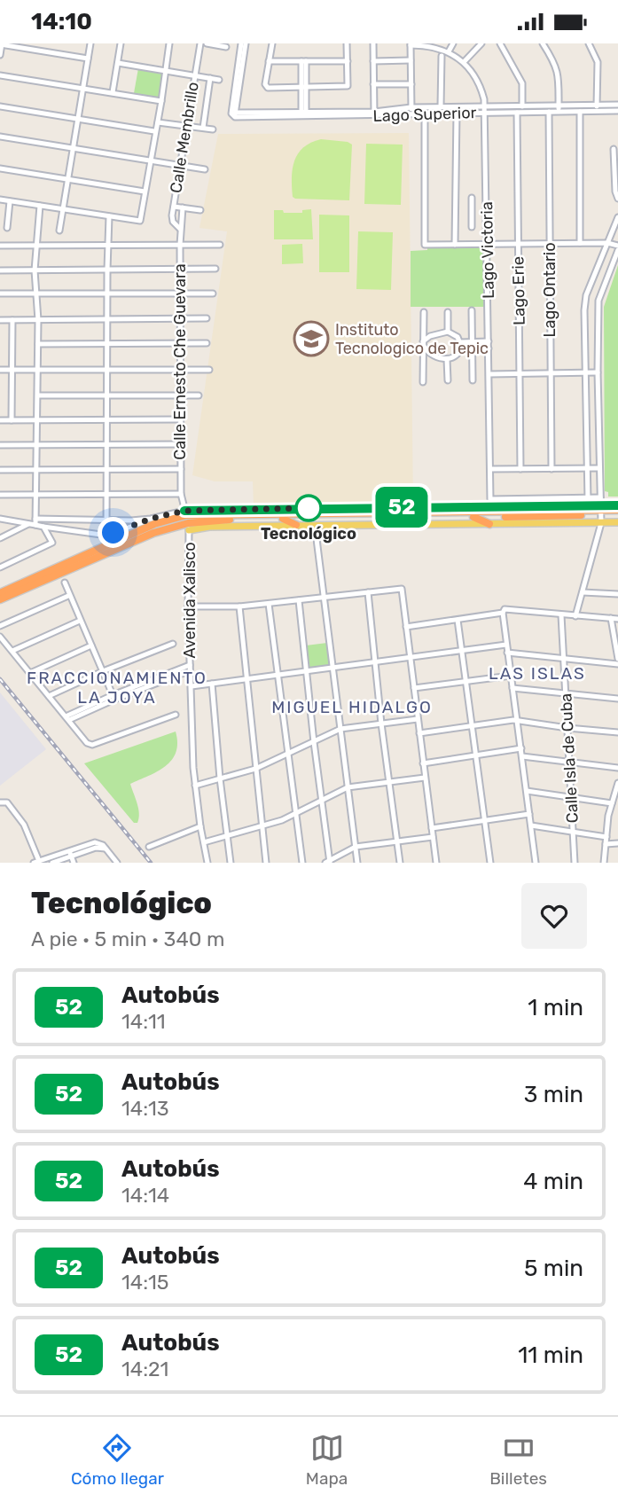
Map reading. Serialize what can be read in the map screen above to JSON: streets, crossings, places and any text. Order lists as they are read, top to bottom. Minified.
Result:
{"streets":{"street":["Lago Superior","Calle Membrillo","Lago Victoria","Lago Ontario","Lago Erie","Calle Ernesto Che Guevara","Avenida Xalisco","Calle Isla de Cuba"]},"crossings":[["Lago Superior","Lago Victoria"],["Lago Superior","Lago Ontario"],["Lago Superior","Lago Erie"],["Calle Membrillo","Calle Ernesto Che Guevara"],["Calle Ernesto Che Guevara","Avenida Xalisco"]],"districts":["LAS ISLAS","FRACCIONAMIENTO LA JOYA","MIGUEL HIDALGO"],"places":{"school or university":["Instituto Tecnologico de Tepic"],"other":["Tecnológico"]},"lines":["bus line 52"],"page":{"status":"14:10","on_map":"52","heading":["Tecnológico","A pie · 5 min · 340 m"],"list":[{"mark":"52","name":"Autobús","note":"14:11","value":"1 min"},{"mark":"52","name":"Autobús","note":"14:13","value":"3 min"},{"mark":"52","name":"Autobús","note":"14:14","value":"4 min"},{"mark":"52","name":"Autobús","note":"14:15","value":"5 min"},{"mark":"52","name":"Autobús","note":"14:21","value":"11 min"}],"tabs":["Cómo llegar","Mapa","Billetes"]}}
